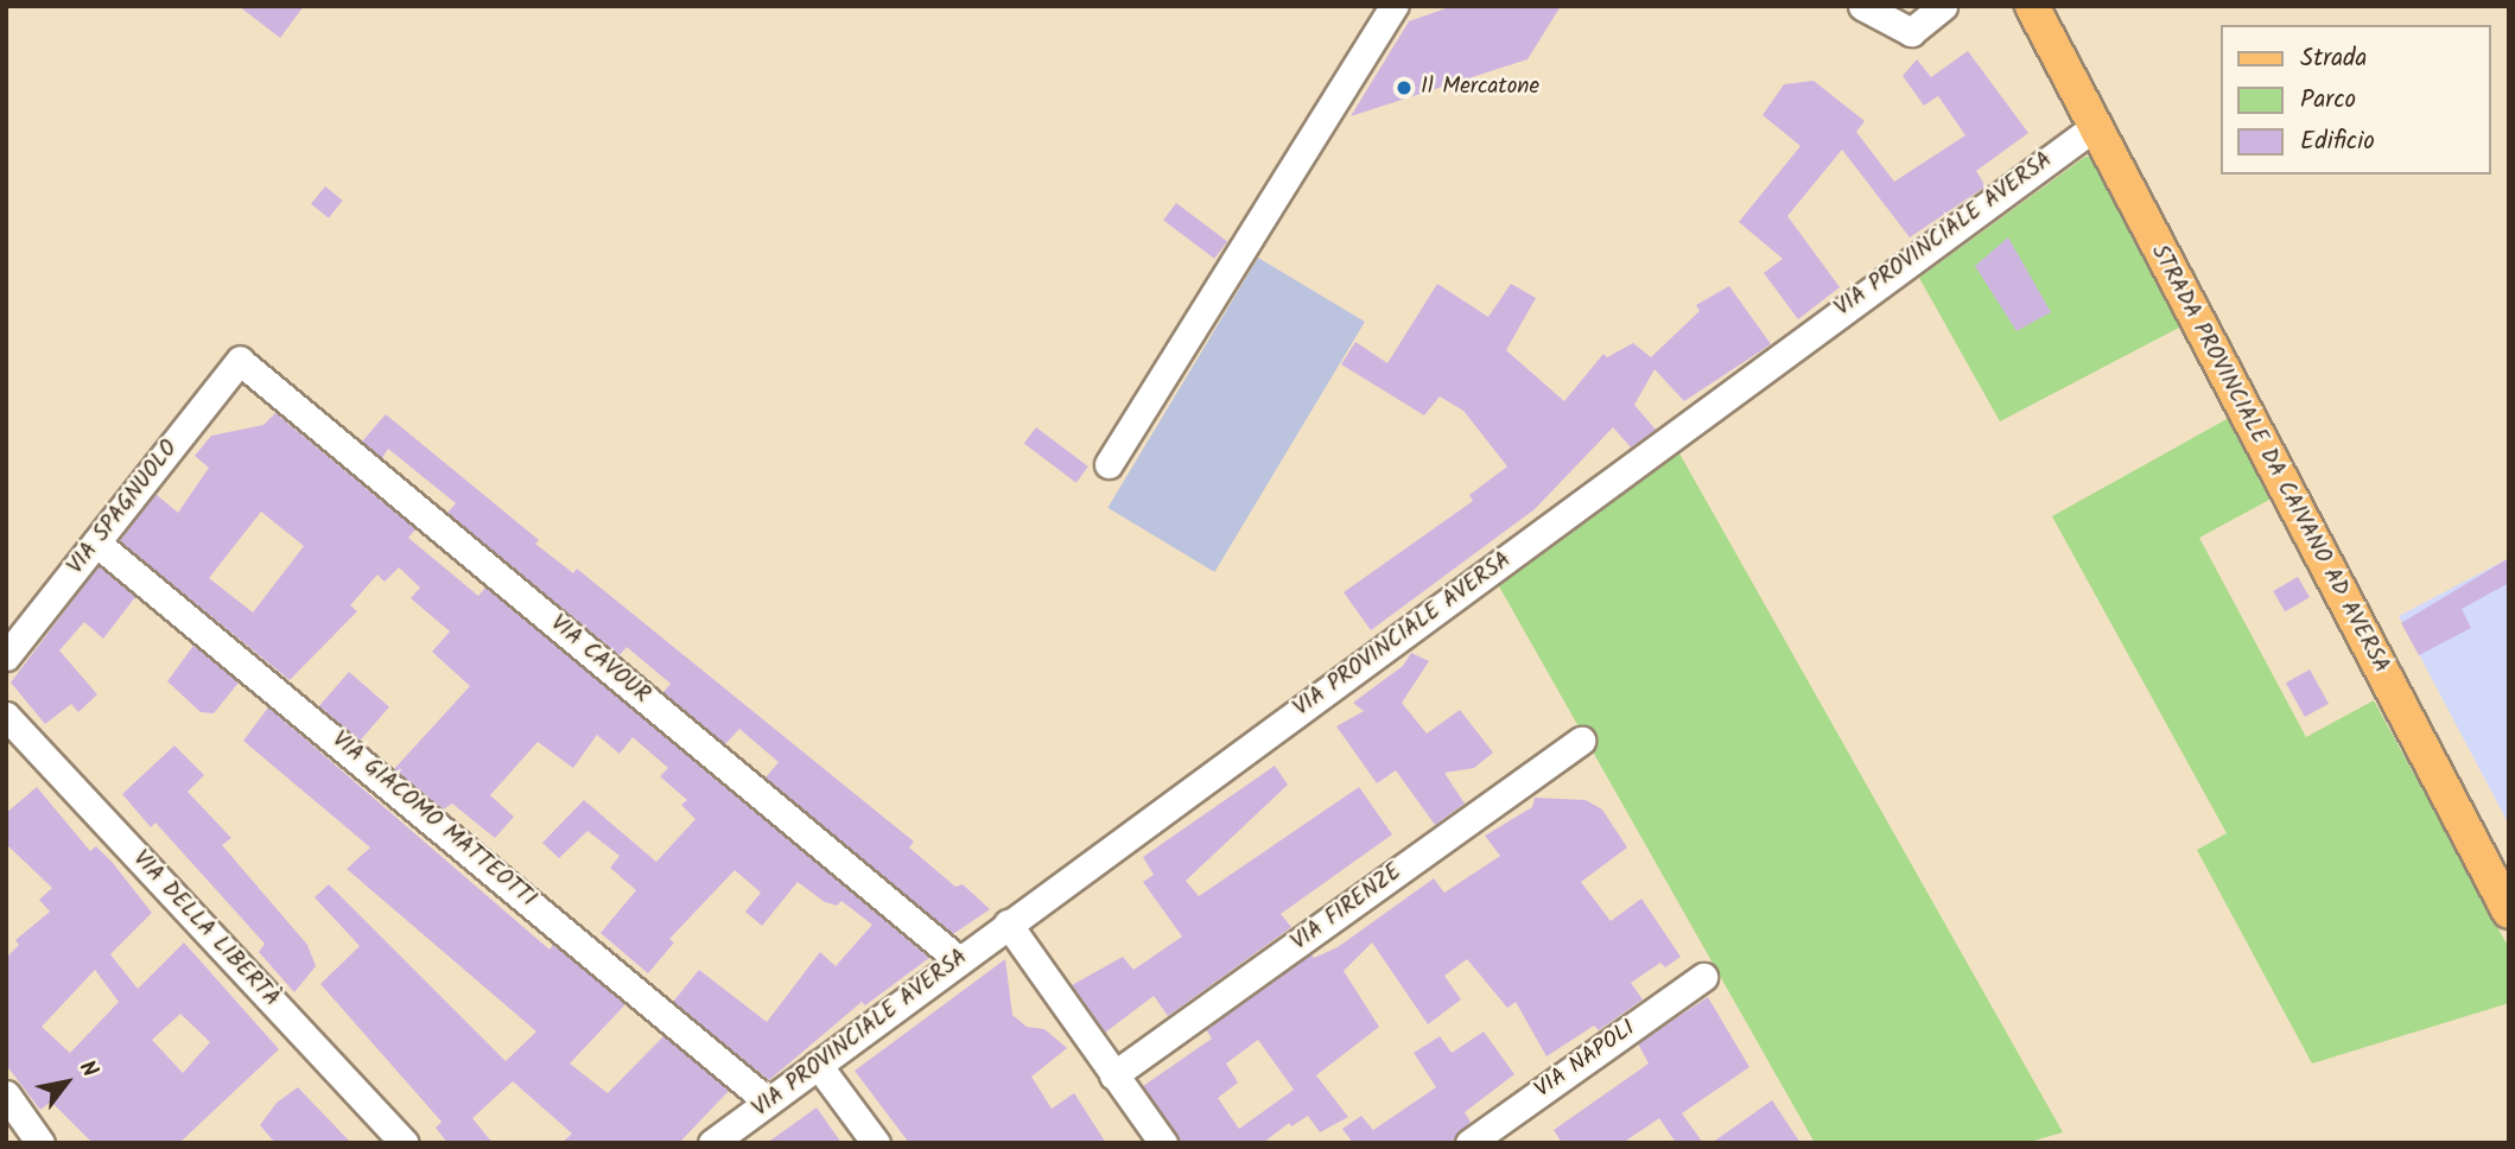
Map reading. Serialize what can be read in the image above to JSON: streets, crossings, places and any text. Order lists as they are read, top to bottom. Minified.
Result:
{"streets":{"main road":["STRADA PROVINCIALE DA CAIVANO AD AVERSA"],"street":["VIA PROVINCIALE AVERSA","VIA SPAGNUOLO","VIA CAVOUR","VIA GIACOMO MATTEOTTI","VIA FIRENZE","VIA DELLA LIBERTÀ","VIA NAPOLI"]},"crossings":[["VIA PROVINCIALE AVERSA","STRADA PROVINCIALE DA CAIVANO AD AVERSA"],["VIA PROVINCIALE AVERSA","VIA CAVOUR"],["VIA PROVINCIALE AVERSA","VIA GIACOMO MATTEOTTI"],["VIA SPAGNUOLO","VIA CAVOUR"],["VIA SPAGNUOLO","VIA GIACOMO MATTEOTTI"]],"places":["Il Mercatone"],"legend":["Strada","Parco","Edificio"],"north":"top right"}
